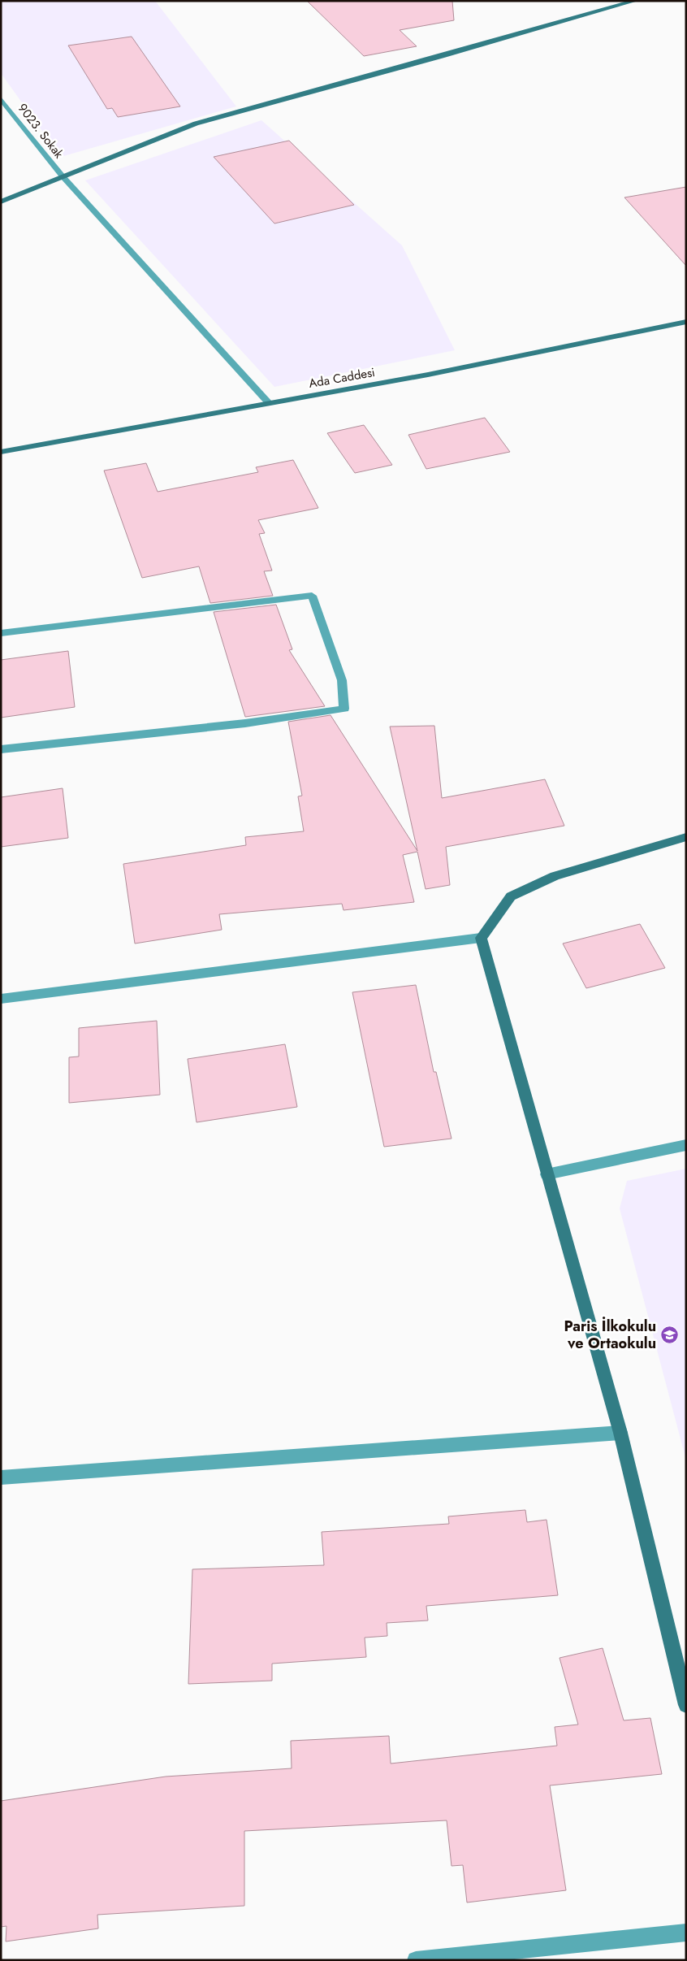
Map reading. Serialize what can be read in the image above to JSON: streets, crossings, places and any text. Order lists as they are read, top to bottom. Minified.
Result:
{"streets":{"main road":["Ada Caddesi"],"street":["9023. Sokak"]},"crossings":[["9023. Sokak","Ada Caddesi"]],"places":{"school or university":["Paris İlkokulu ve Ortaokulu"]}}
